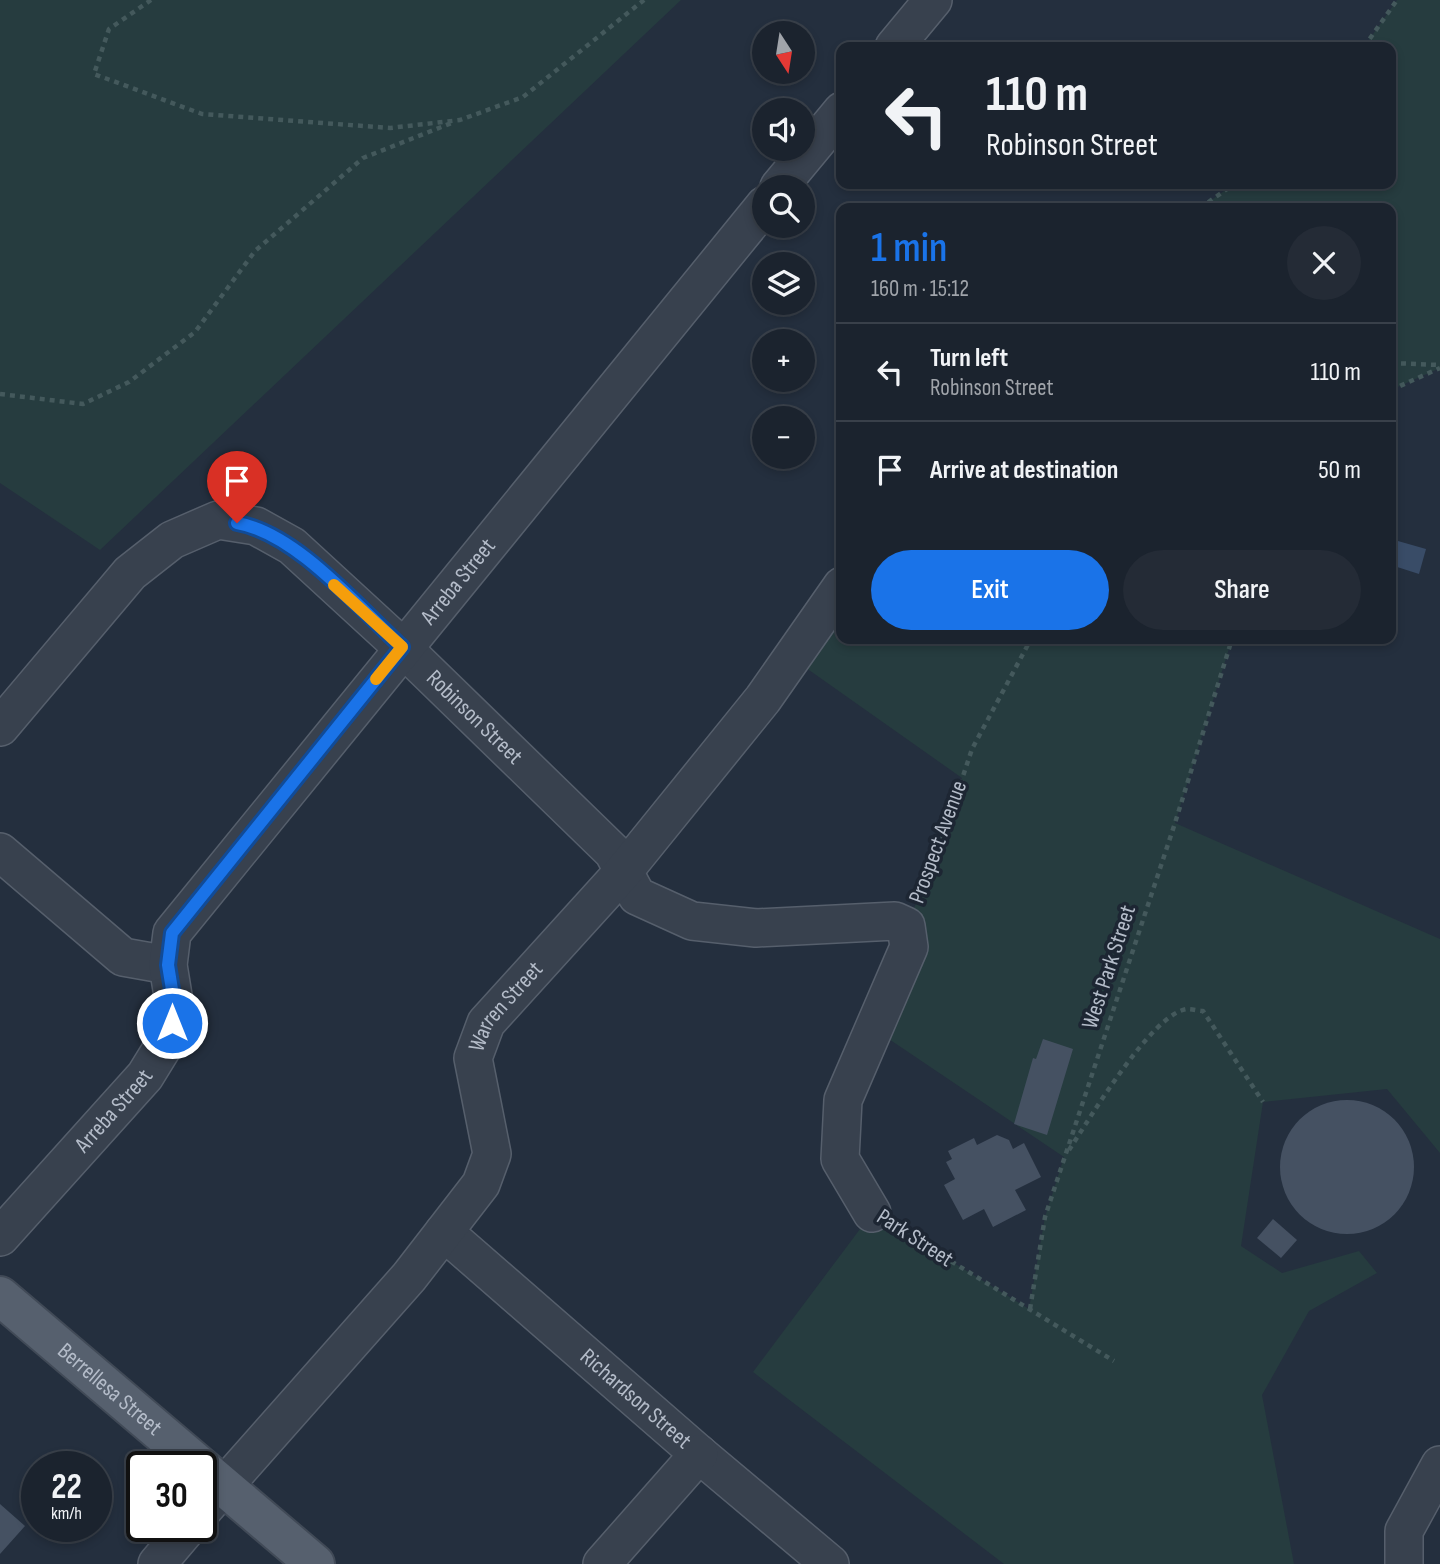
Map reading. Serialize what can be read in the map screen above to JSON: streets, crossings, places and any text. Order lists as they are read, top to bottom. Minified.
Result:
{"streets":{"main road":["Berrellesa Street"],"street":["Arreba Street","Robinson Street","Prospect Avenue","Warren Street","Park Street","Richardson Street"],"path":["West Park Street"]},"crossings":[["Arreba Street","Robinson Street"],["Robinson Street","Prospect Avenue"],["Robinson Street","Warren Street"],["Prospect Avenue","Warren Street"],["Prospect Avenue","Park Street"],["West Park Street","Park Street"],["Warren Street","Richardson Street"]],"north":"bottom","page":{"map_buttons":["+","−"],"turn":["110 m","Robinson Street"],"heading":["1 min","160 m · 15:12"],"list":[{"name":"Turn left","note":"Robinson Street","value":"110 m"},{"name":"Arrive at destination","value":"50 m"}],"buttons":["Exit","Share"],"speed":"22 km/h","limit":"30"}}
